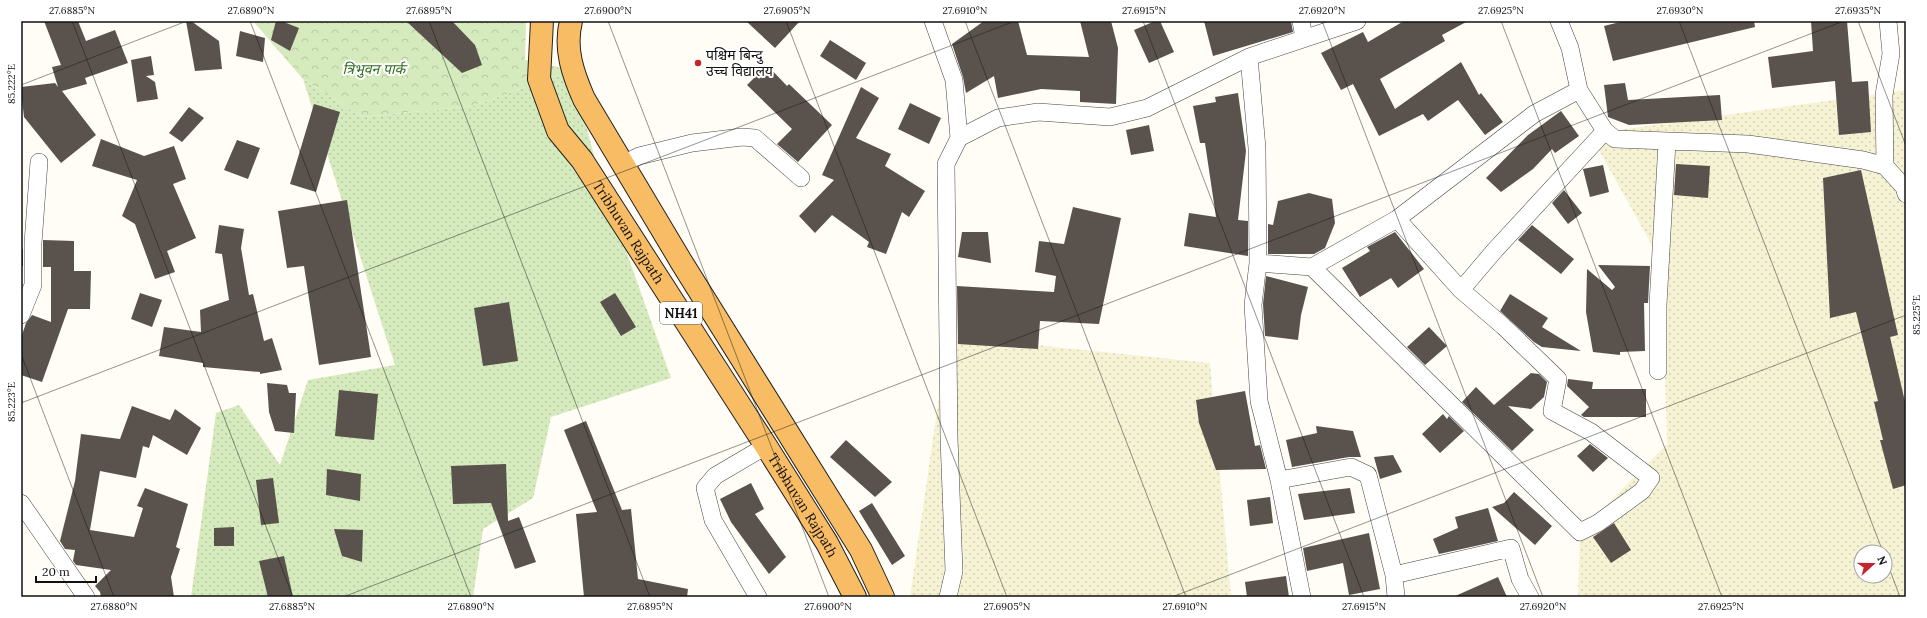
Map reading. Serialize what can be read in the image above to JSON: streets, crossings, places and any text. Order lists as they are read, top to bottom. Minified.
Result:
{"streets":{"highway":["Tribhuvan Rajpath","NH41"]},"parks":["त्रिभुवन पार्क"],"places":["पश्चिम बिन्दु उच्च विद्यालय"],"scale_bar":"20 m","north":"right","coordinates":["27.6885°N","27.6890°N","27.6895°N","27.6900°N","27.6905°N","27.6910°N","27.6915°N","27.6920°N","27.6925°N","27.6930°N","27.6935°N","85.222°E","85.225°E","85.223°E","27.6880°N"]}
